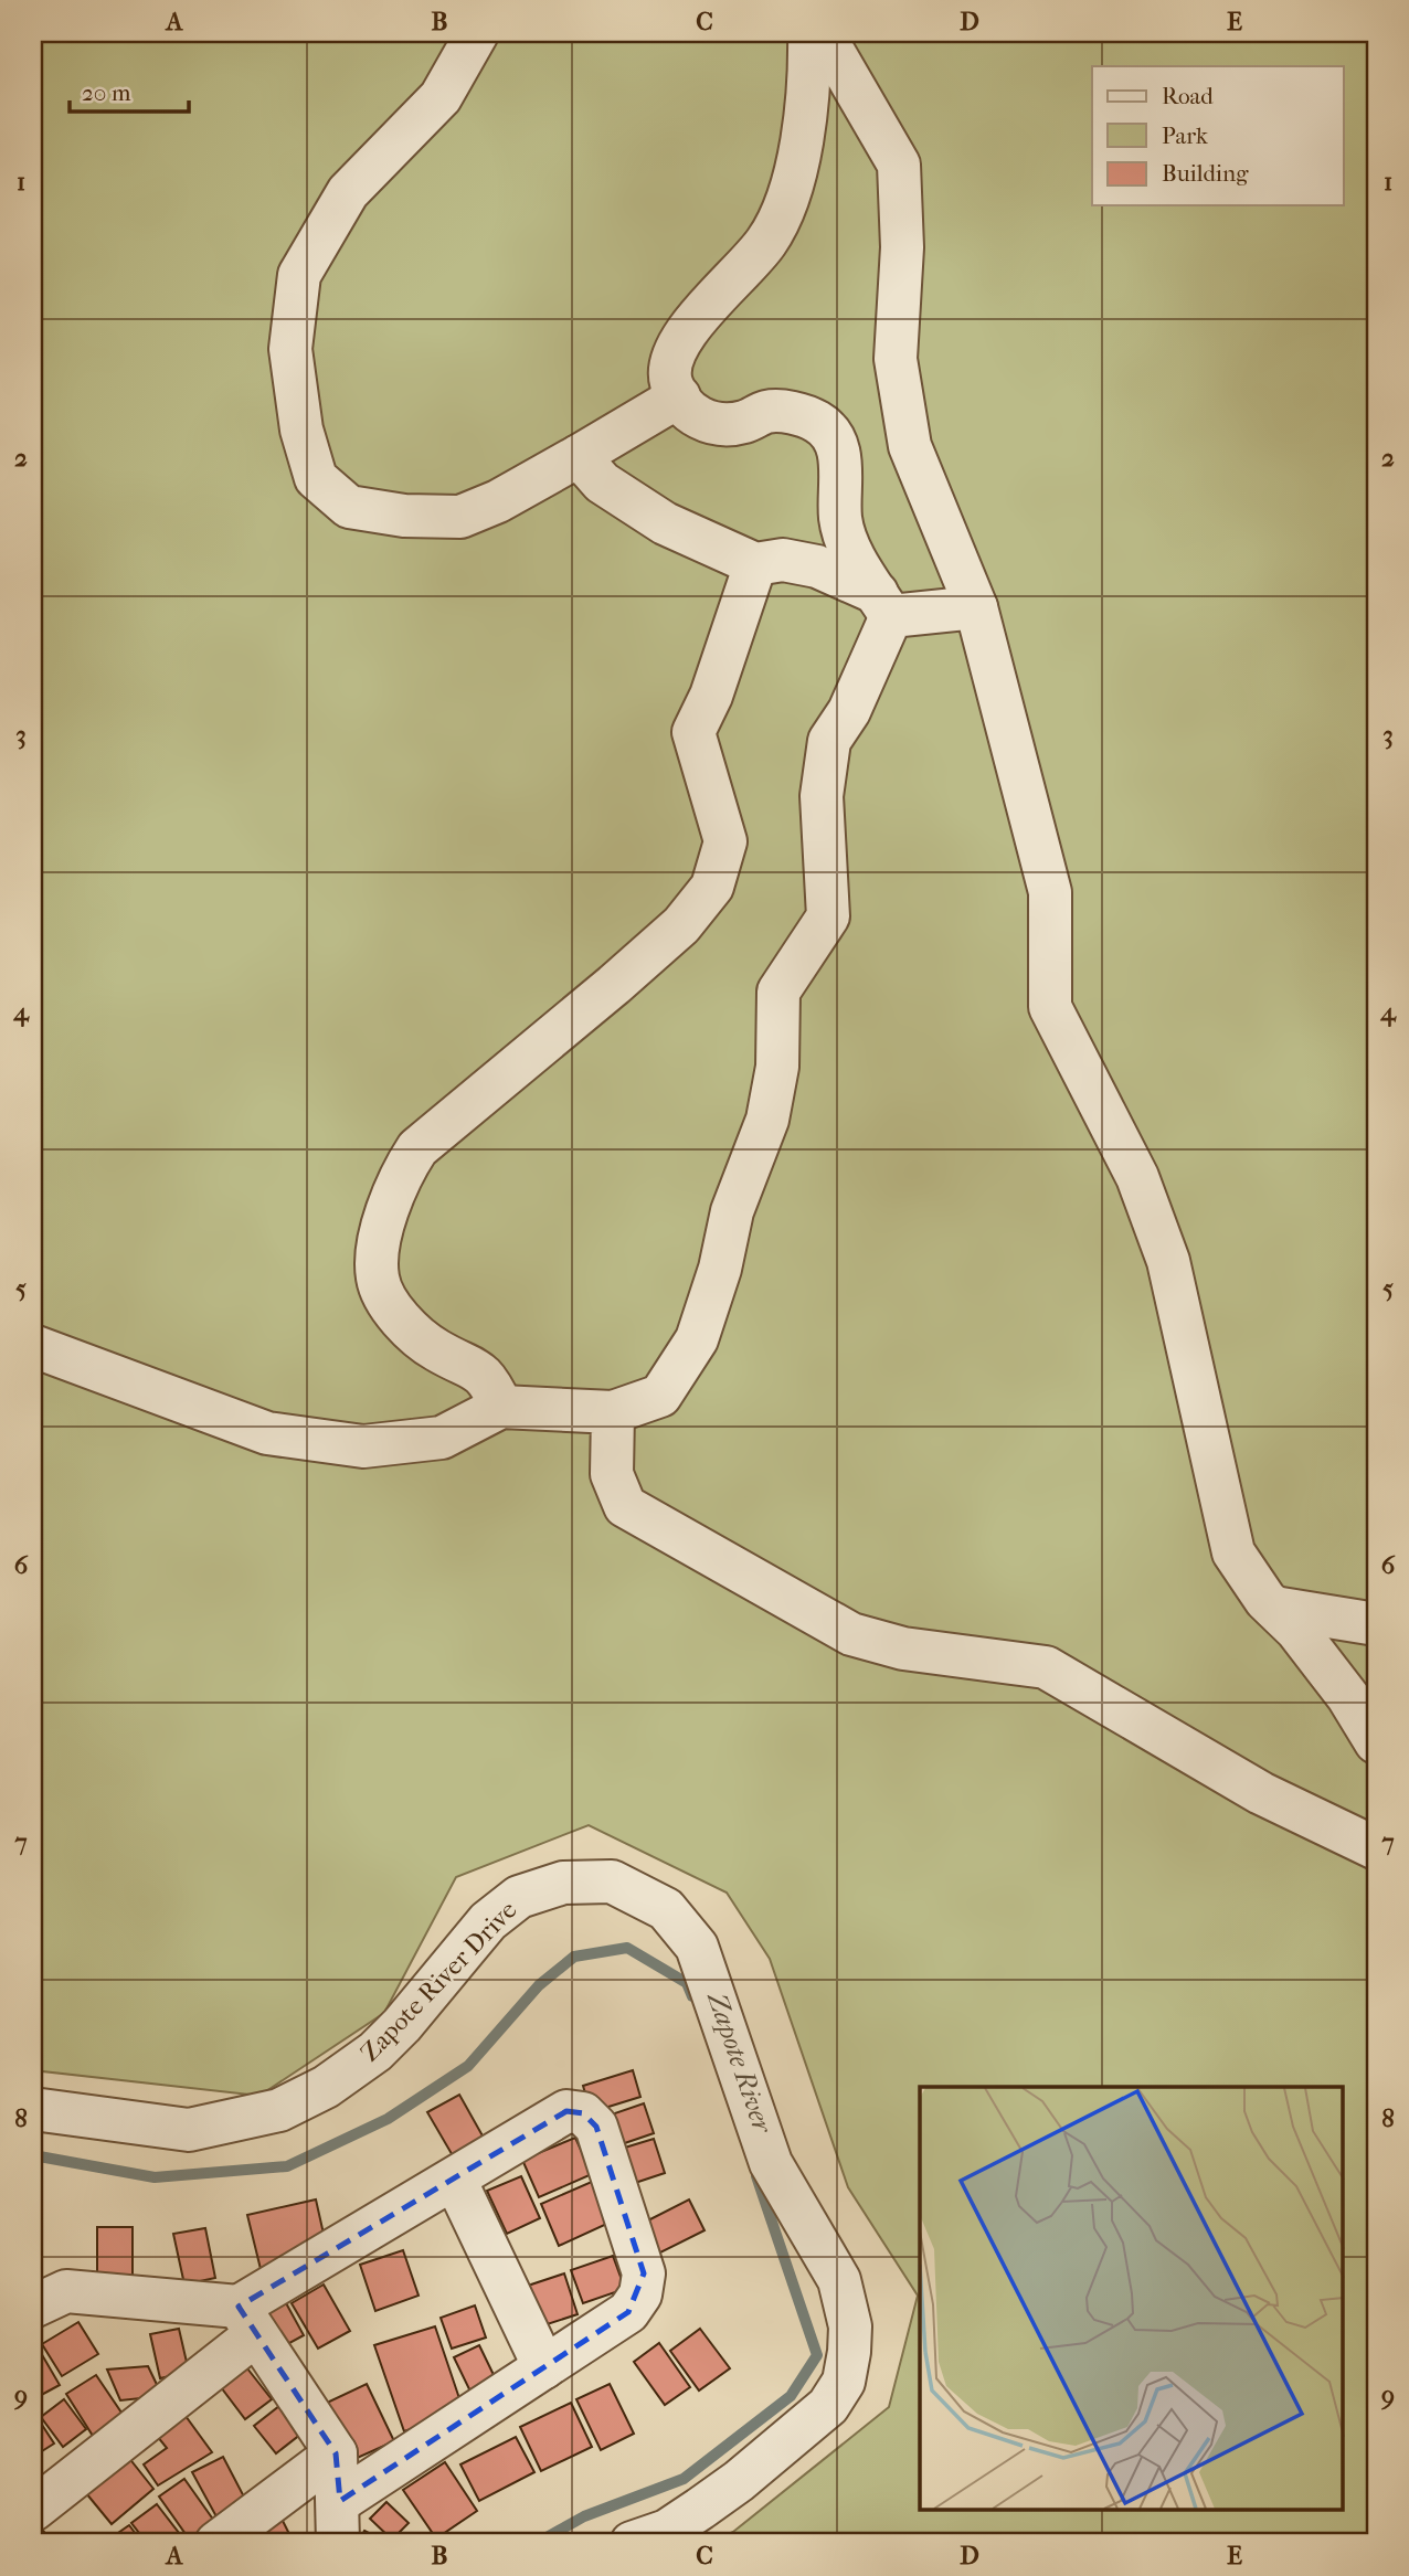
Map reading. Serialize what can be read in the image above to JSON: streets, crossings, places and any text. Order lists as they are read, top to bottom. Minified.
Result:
{"streets":{"street":["Zapote River Drive"]},"water":["Zapote River"],"legend":["Road","Park","Building"],"scale_bar":"20 m","grid":{"columns":["A","B","C","D","E"],"rows":["1","2","3","4","5","6","7","8","9"]}}
